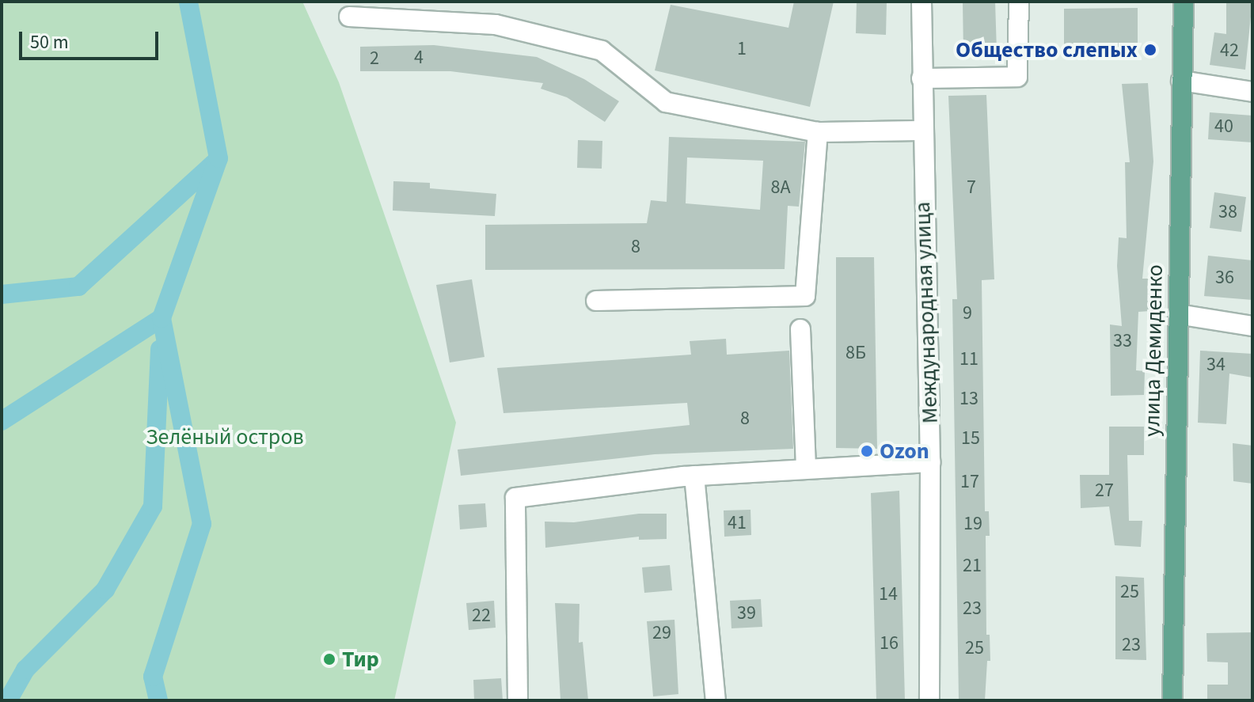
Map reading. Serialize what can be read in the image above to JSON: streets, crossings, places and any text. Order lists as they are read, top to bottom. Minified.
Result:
{"streets":{"main road":["улица Демиденко"],"street":["Международная улица"]},"parks":["Зелёный остров"],"places":["Общество слепых","Ozon","Тир"],"house_numbers":["1","42","4","2","40","8А","7","38","8","36","9","33","8Б","11","34","13","8","15","17","27","41","19","21","25","14","23","39","22","29","16","23","25"],"scale_bar":"50 m"}
